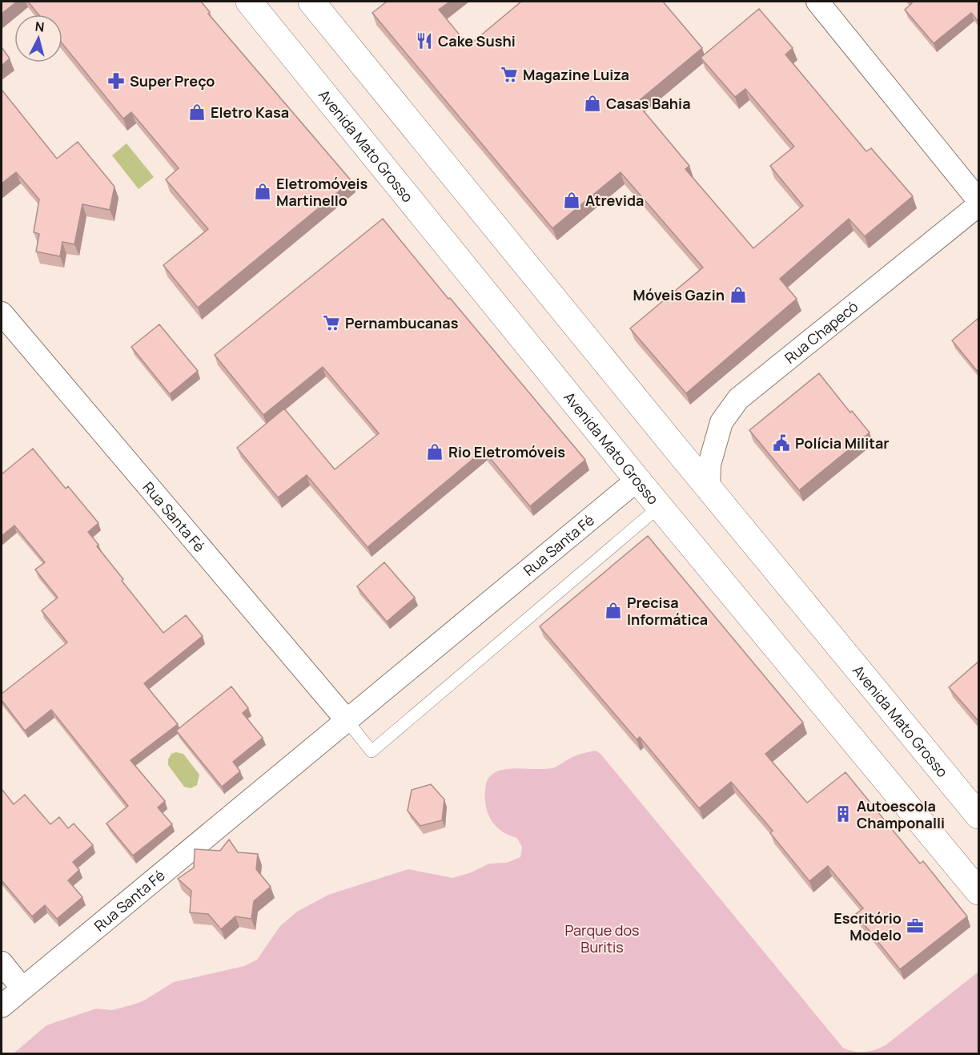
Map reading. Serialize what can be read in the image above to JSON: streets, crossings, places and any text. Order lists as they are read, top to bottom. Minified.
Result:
{"streets":{"main road":["Avenida Mato Grosso"],"street":["Rua Chapecó","Rua Santa Fé"]},"crossings":[["Avenida Mato Grosso","Rua Chapecó"],["Avenida Mato Grosso","Rua Santa Fé"]],"parks":["Parque dos Buritis"],"places":{"restaurant":["Cake Sushi"],"supermarket":["Magazine Luiza","Pernambucanas"],"pharmacy":["Super Preço"],"shop":["Casas Bahia","Eletro Kasa","Eletromóveis Martinello","Atrevida","Móveis Gazin","Rio Eletromóveis","Precisa Informática"],"public building":["Polícia Militar"],"building":["Autoescola Champonalli"],"office":["Escritório Modelo"]},"north":"top"}
